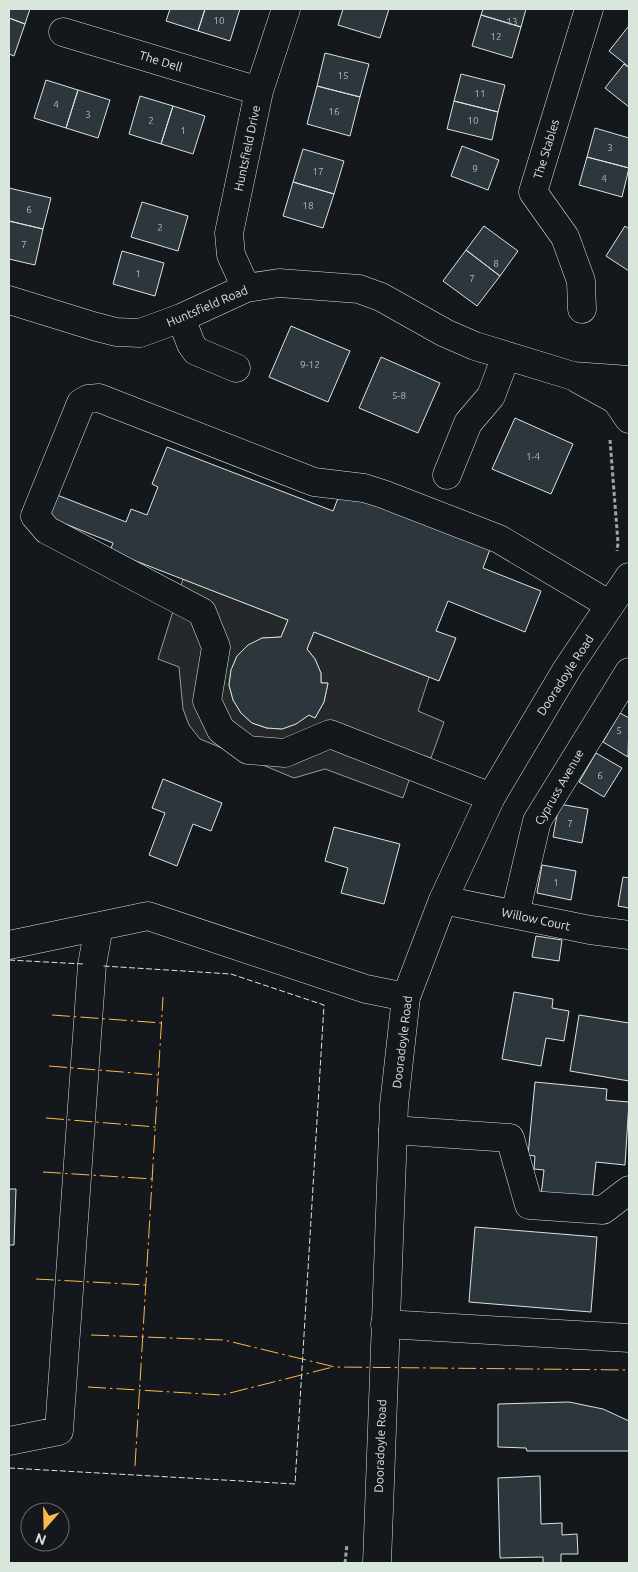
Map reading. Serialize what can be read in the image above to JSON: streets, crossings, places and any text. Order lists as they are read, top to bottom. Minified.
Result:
{"streets":{"street":["The Dell","Huntsfield Drive","The Stables","Huntsfield Road","Dooradoyle Road","Cypruss Avenue","Willow Court"]},"crossings":[["The Dell","Huntsfield Drive"],["Huntsfield Drive","Huntsfield Road"],["Dooradoyle Road","Willow Court"],["Cypruss Avenue","Willow Court"]],"house_numbers":["10","13","12","15","11","4","16","3","2","10","1","3","9","17","4","18","6","2","7","8","1","7","9-12","5-8","1-4","5","6","7","1"],"north":"bottom"}
